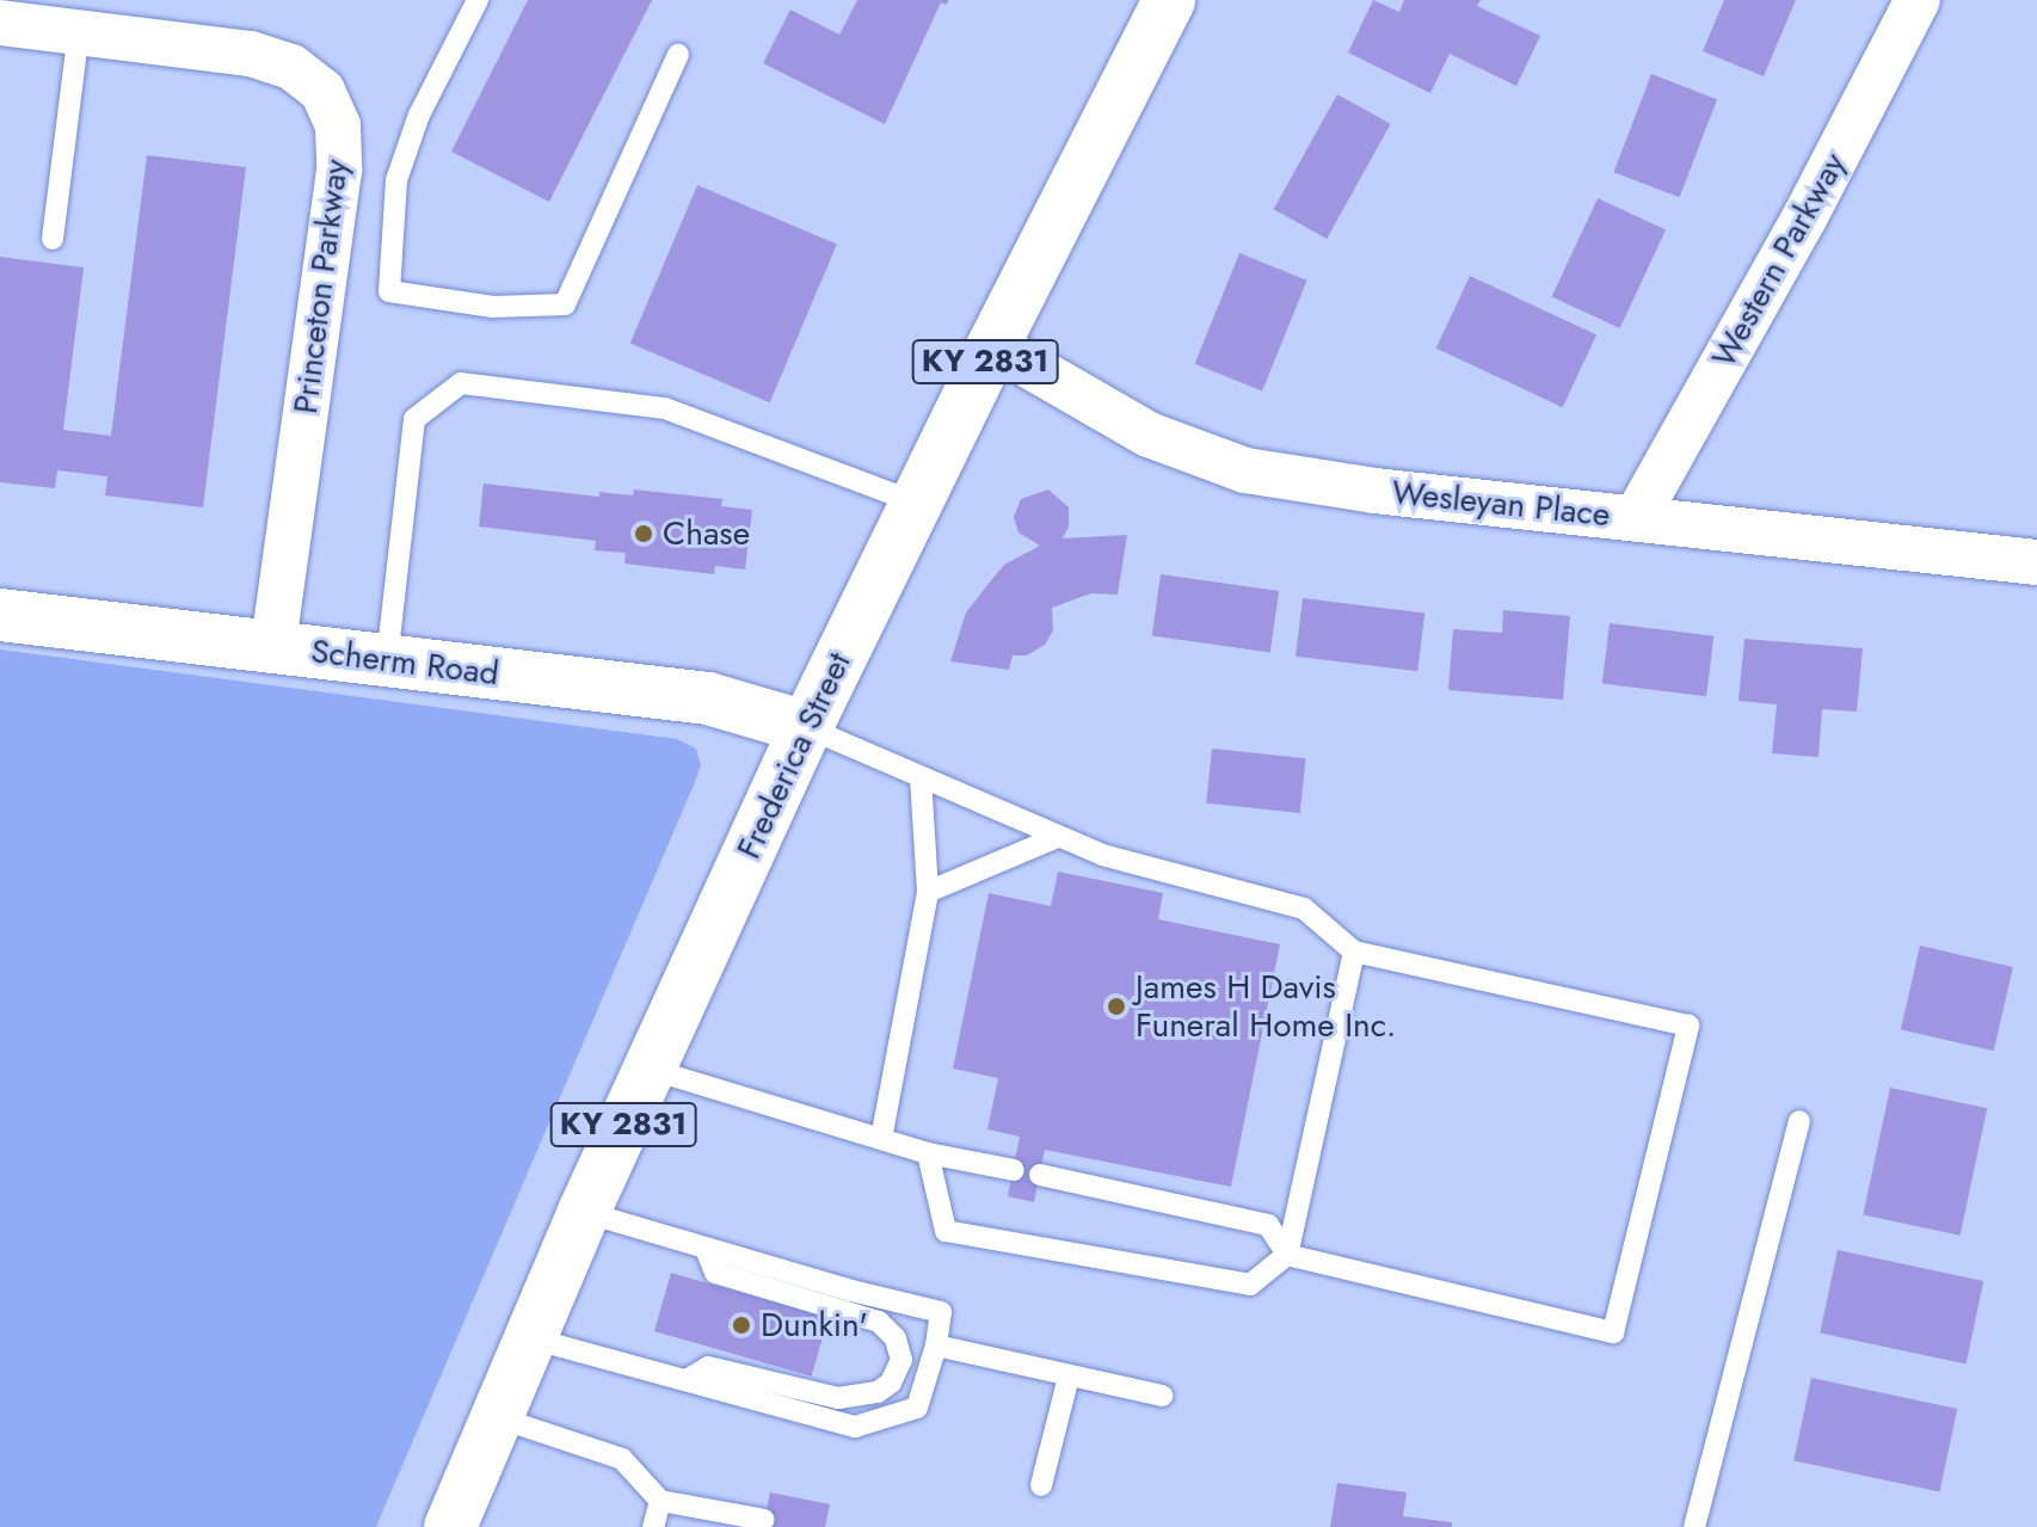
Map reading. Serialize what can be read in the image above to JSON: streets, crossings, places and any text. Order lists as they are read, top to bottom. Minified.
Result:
{"streets":{"main road":["KY 2831","Scherm Road","Frederica Street"],"street":["Western Parkway","Princeton Parkway","Wesleyan Place"]},"crossings":[["Western Parkway","Wesleyan Place"],["Princeton Parkway","Scherm Road"],["Wesleyan Place","Frederica Street"],["Scherm Road","Frederica Street"]],"places":["Chase","James H Davis Funeral Home Inc.","Dunkin'"]}
